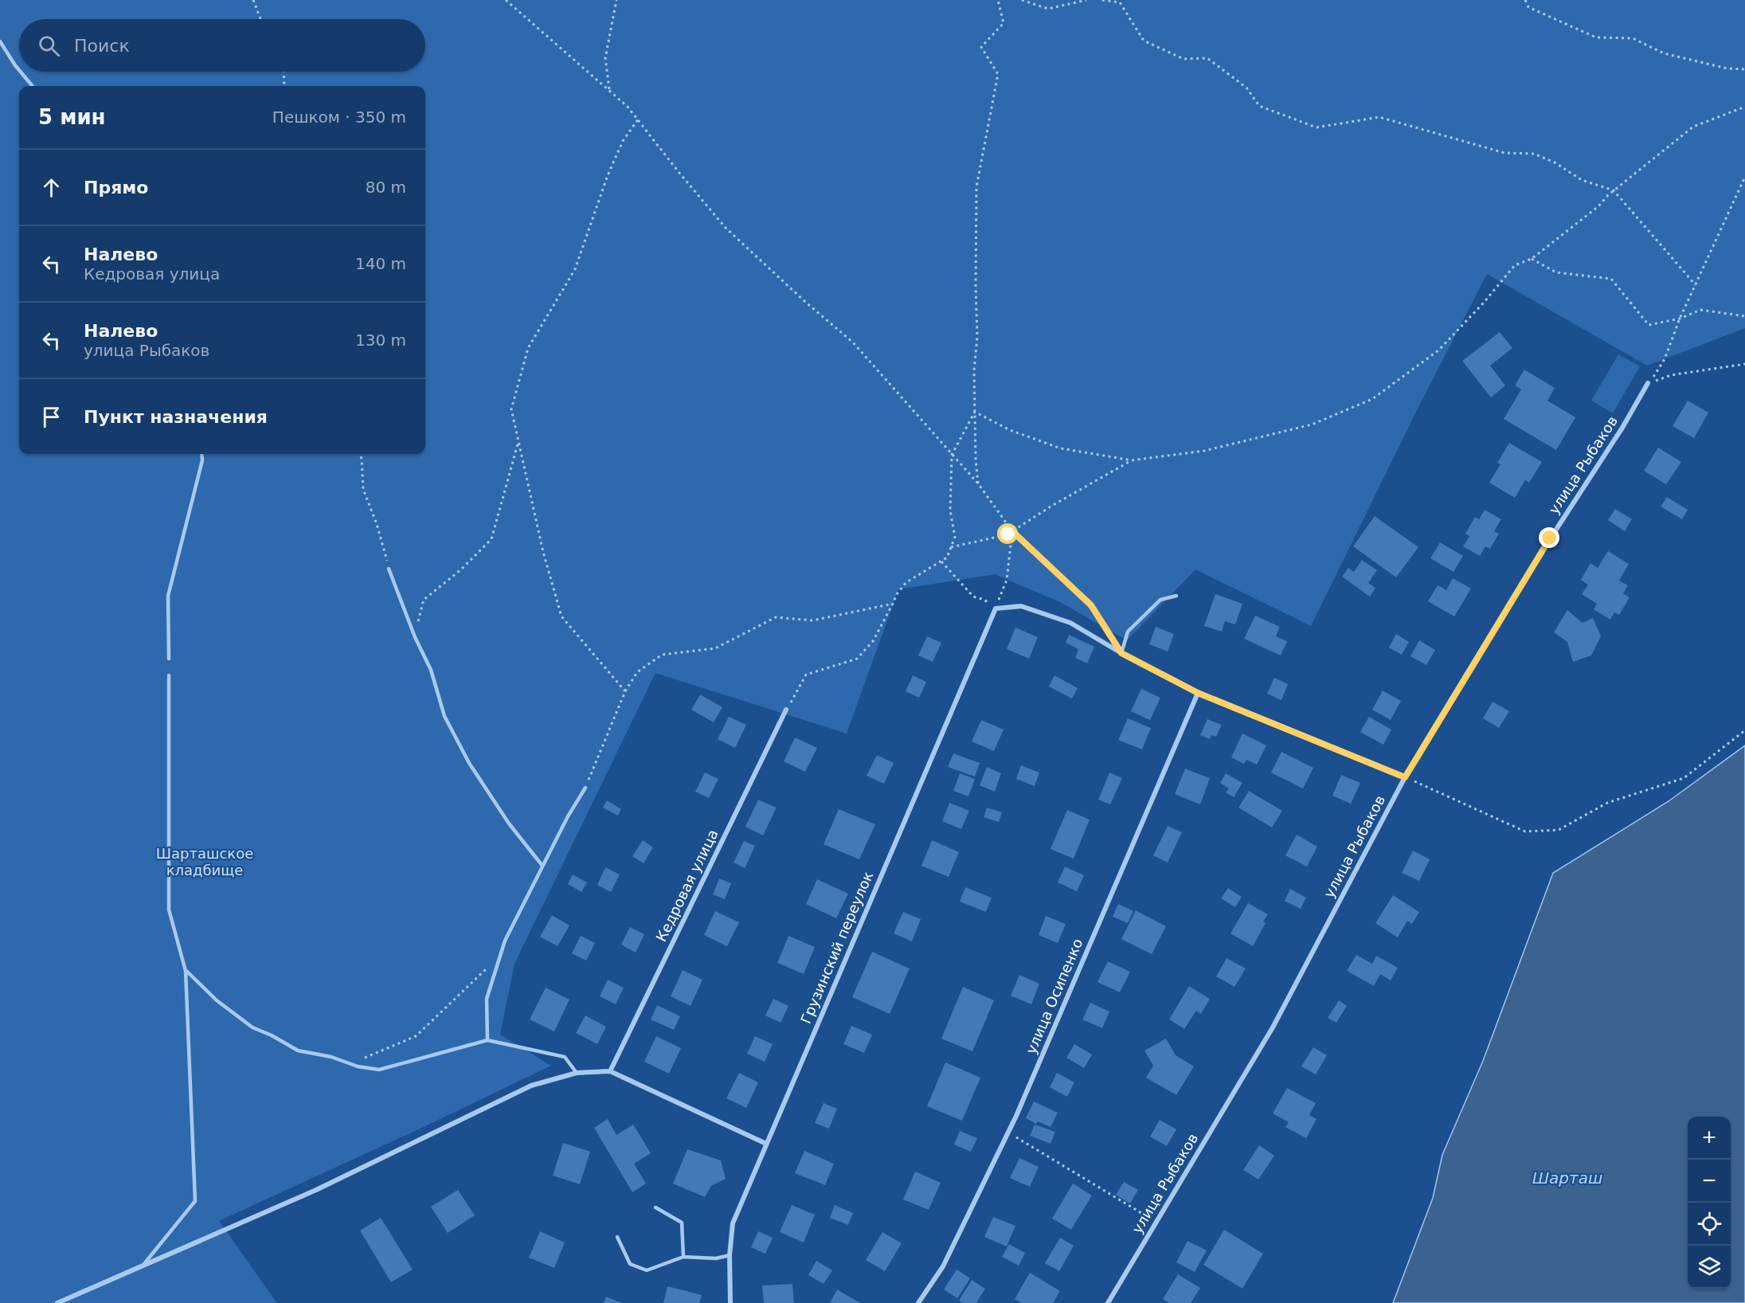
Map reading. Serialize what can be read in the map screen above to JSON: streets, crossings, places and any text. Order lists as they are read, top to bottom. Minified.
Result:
{"streets":{"street":["улица Рыбаков","Кедровая улица","Грузинский переулок","улица Осипенко"]},"water":["Шарташ"],"parks":["Шарташское кладбище"],"page":{"search":"Поиск","heading":["5 мин","Пешком · 350 m"],"list":[["Прямо","80 m"],["Налево","Кедровая улица","140 m"],["Налево","улица Рыбаков","130 m"],"Пункт назначения"],"map_buttons":["+","−"]}}
